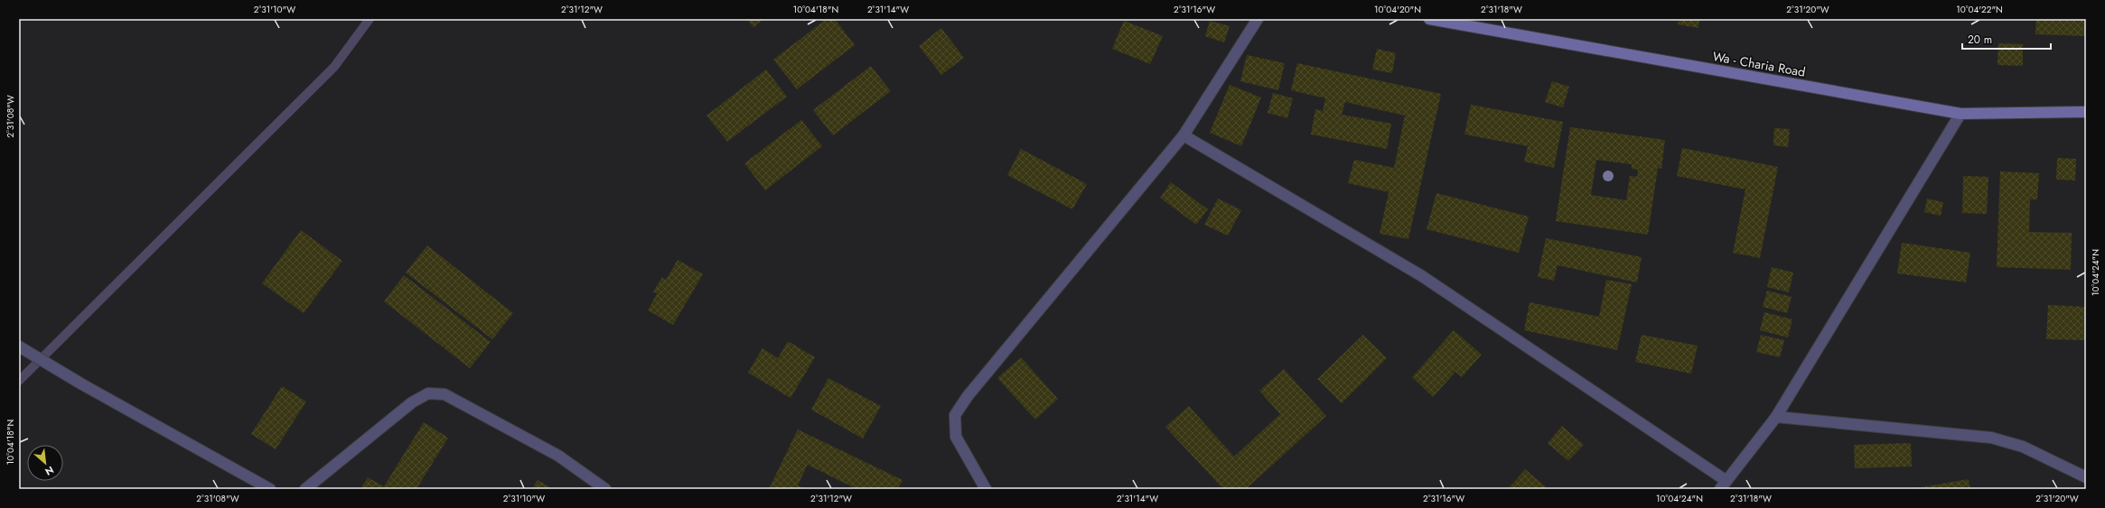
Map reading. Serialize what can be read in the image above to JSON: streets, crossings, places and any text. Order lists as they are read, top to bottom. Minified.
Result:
{"streets":{"street":["Wa - Charia Road"]},"scale_bar":"20 m","north":"bottom right","coordinates":["2°31'10\"W","2°31'12\"W","10°04'18\"N","2°31'14\"W","2°31'16\"W","10°04'20\"N","2°31'18\"W","2°31'20\"W","10°04'22\"N","2°31'08\"W","10°04'24\"N"]}
